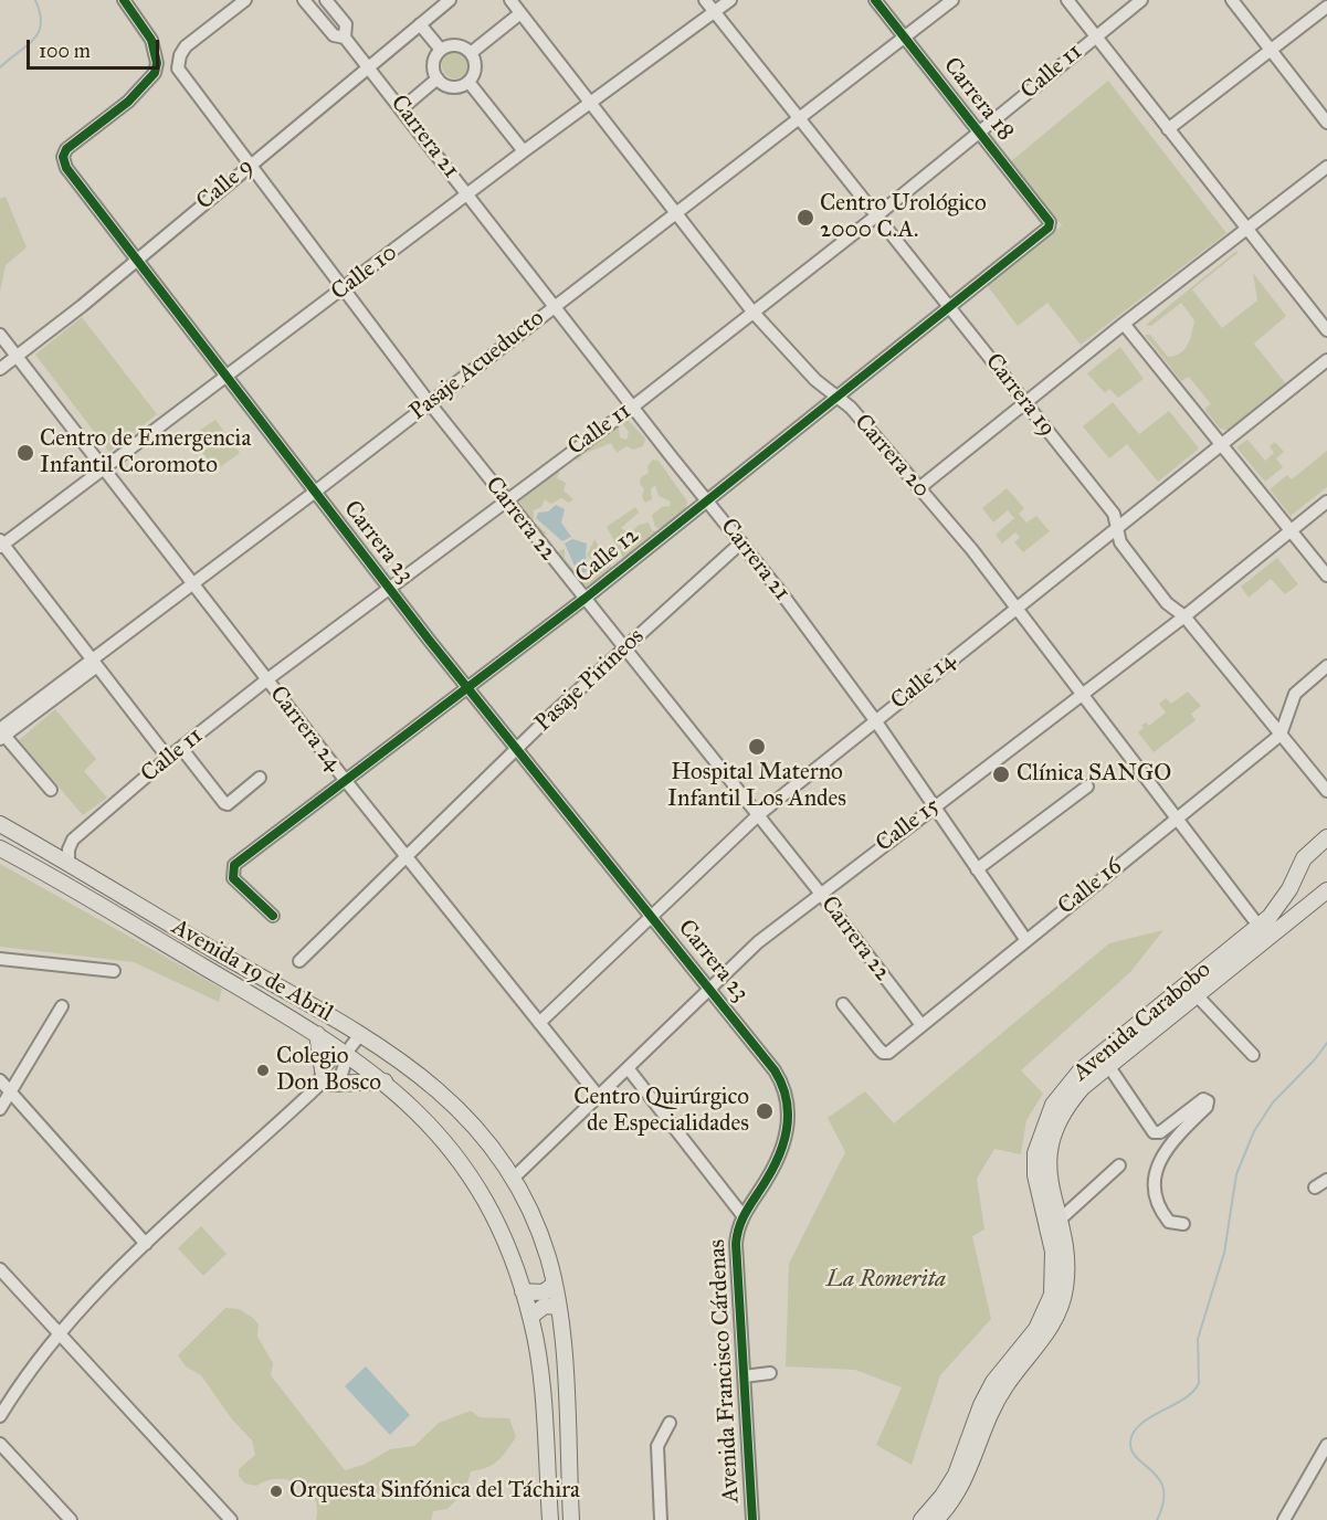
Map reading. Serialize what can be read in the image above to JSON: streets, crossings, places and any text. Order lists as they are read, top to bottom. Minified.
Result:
{"streets":{"main road":["Avenida 19 de Abril","Avenida Carabobo"],"street":["Calle 11","Carrera 18","Carrera 21","Calle 9","Calle 10","Pasaje Acueducto","Carrera 19","Carrera 20","Carrera 22","Carrera 23","Calle 12","Pasaje Pirineos","Calle 14","Carrera 24","Calle 15","Calle 16","Avenida Francisco Cárdenas"]},"crossings":[["Calle 11","Carrera 18"],["Calle 11","Carrera 21"],["Calle 11","Carrera 19"],["Calle 11","Carrera 20"],["Calle 11","Carrera 22"],["Calle 11","Carrera 23"],["Calle 11","Carrera 24"],["Calle 11","Avenida 19 de Abril"],["Carrera 18","Pasaje Acueducto"],["Carrera 18","Calle 12"],["Carrera 21","Calle 9"],["Carrera 21","Calle 10"],["Carrera 21","Pasaje Acueducto"],["Carrera 21","Calle 12"],["Carrera 21","Pasaje Pirineos"],["Carrera 21","Calle 14"],["Carrera 21","Calle 15"],["Carrera 21","Calle 16"],["Calle 9","Carrera 22"],["Calle 9","Carrera 23"],["Calle 9","Carrera 24"],["Calle 10","Carrera 19"],["Calle 10","Carrera 20"],["Calle 10","Carrera 22"],["Calle 10","Carrera 23"],["Calle 10","Carrera 24"],["Pasaje Acueducto","Carrera 19"],["Pasaje Acueducto","Carrera 20"],["Pasaje Acueducto","Carrera 22"],["Pasaje Acueducto","Carrera 23"],["Pasaje Acueducto","Carrera 24"],["Carrera 19","Calle 12"],["Carrera 19","Calle 14"],["Carrera 19","Calle 15"],["Carrera 19","Calle 16"],["Carrera 20","Calle 12"],["Carrera 20","Calle 14"],["Carrera 20","Calle 15"],["Carrera 20","Calle 16"],["Carrera 20","Avenida Carabobo"],["Carrera 22","Calle 12"],["Carrera 22","Pasaje Pirineos"],["Carrera 22","Calle 14"],["Carrera 22","Calle 15"],["Carrera 22","Calle 16"],["Carrera 23","Calle 12"],["Carrera 23","Pasaje Pirineos"],["Carrera 23","Calle 14"],["Carrera 23","Calle 15"],["Carrera 23","Avenida Francisco Cárdenas"],["Calle 12","Carrera 24"],["Pasaje Pirineos","Carrera 24"],["Calle 14","Carrera 24"],["Carrera 24","Calle 15"],["Calle 15","Avenida 19 de Abril"]],"parks":["La Romerita"],"places":["Centro Urológico 2000 C.A.","Centro de Emergencia Infantil Coromoto","Hospital Materno Infantil Los Andes","Clínica SANGO","Colegio Don Bosco","Centro Quirúrgico de Especialidades","Orquesta Sinfónica del Táchira"],"scale_bar":"100 m"}
